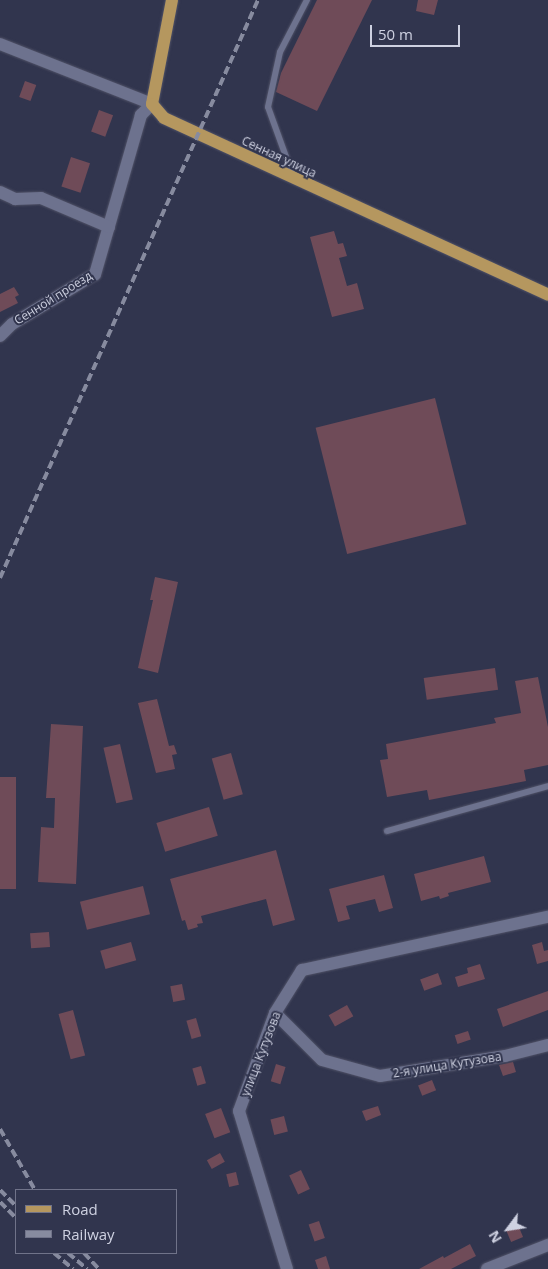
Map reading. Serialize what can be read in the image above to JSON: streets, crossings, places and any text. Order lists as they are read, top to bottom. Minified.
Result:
{"streets":{"main road":["Сенная улица"],"street":["Сенной проезд","улица Кутузова","2-я улица Кутузова"]},"crossings":[["Сенная улица","Сенной проезд"],["улица Кутузова","2-я улица Кутузова"]],"legend":["Road","Railway"],"scale_bar":"50 m","north":"bottom left"}
